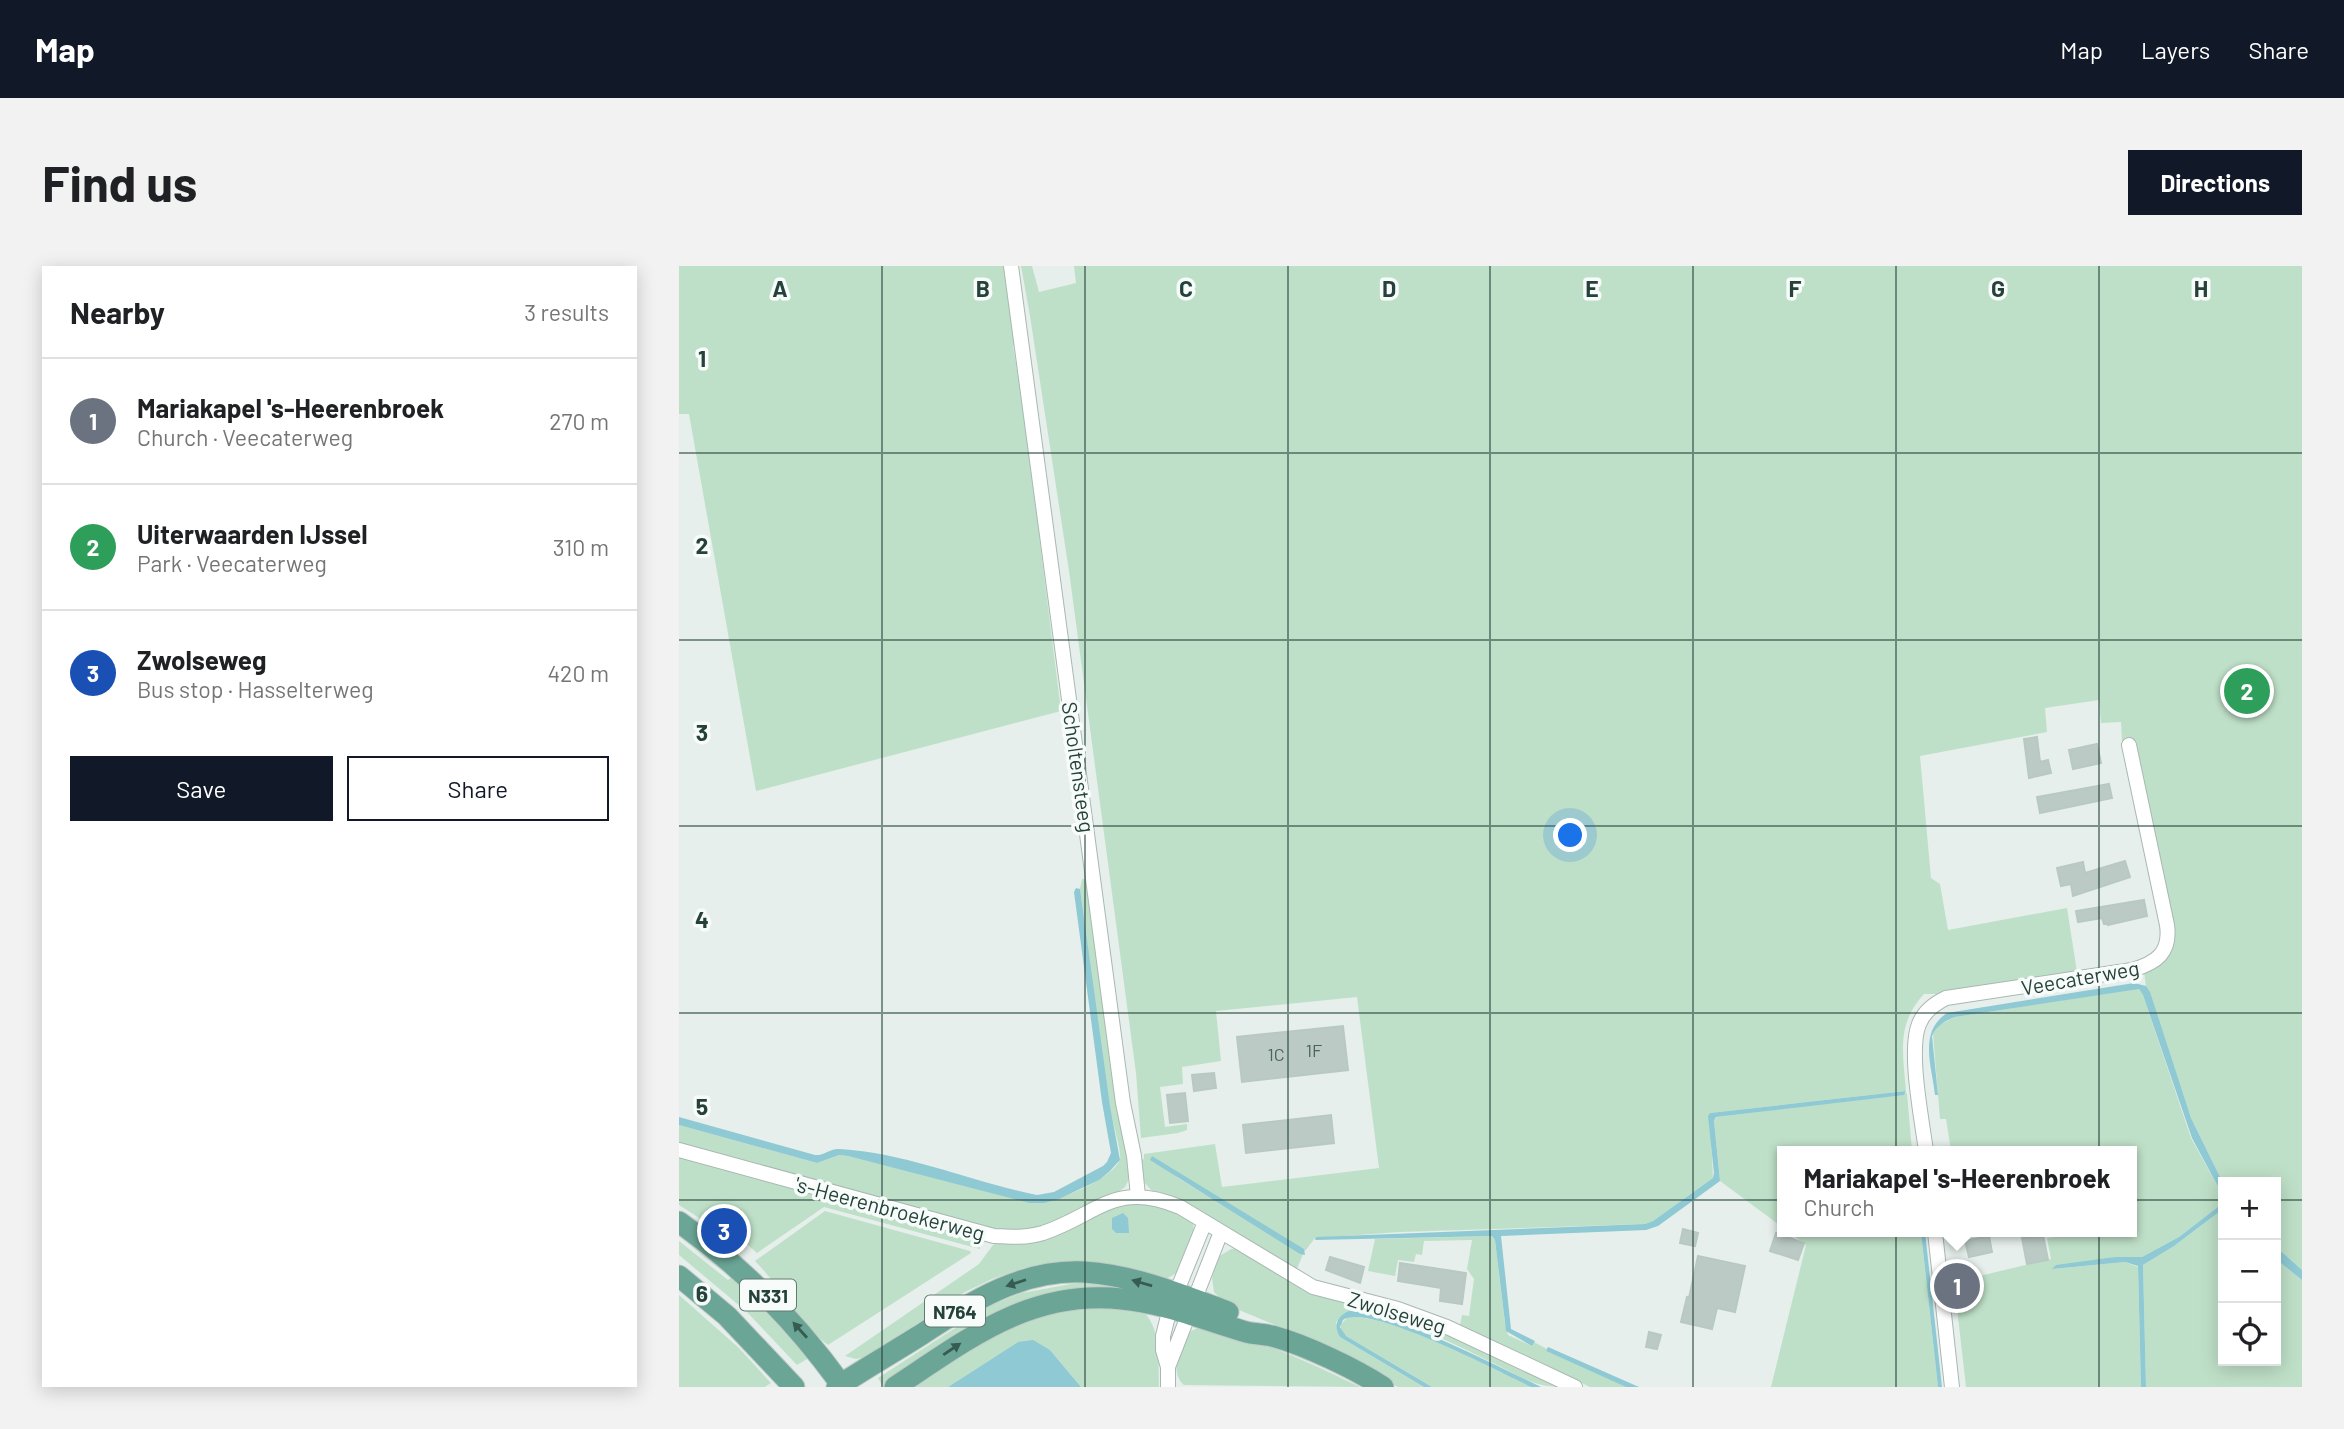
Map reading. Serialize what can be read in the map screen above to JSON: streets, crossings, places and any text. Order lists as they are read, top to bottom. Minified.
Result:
{"streets":{"main road":["N331","N764"],"street":["Scholtensteeg","Veecaterweg","'s-Heerenbroekerweg","Zwolseweg"]},"crossings":[["Scholtensteeg","'s-Heerenbroekerweg"],["N331","N764"]],"house_numbers":["1F","1C"],"page":{"header":"Map","nav":["Map","Layers","Share"],"buttons":["Directions",["Save","Share"]],"title":"Find us","heading":["Nearby","3 results"],"list":[{"mark":"1","name":"Mariakapel 's-Heerenbroek","note":"Church · Veecaterweg","value":"270 m"},{"mark":"2","name":"Uiterwaarden IJssel","note":"Park · Veecaterweg","value":"310 m"},{"mark":"3","name":"Zwolseweg","note":"Bus stop · Hasselterweg","value":"420 m"}],"pins":["2","3","1"],"popup":["Mariakapel 's-Heerenbroek","Church"],"map_buttons":["+","−"]},"grid":{"columns":["A","B","C","D","E","F","G","H"],"rows":["1","2","3","4","5","6"]}}
